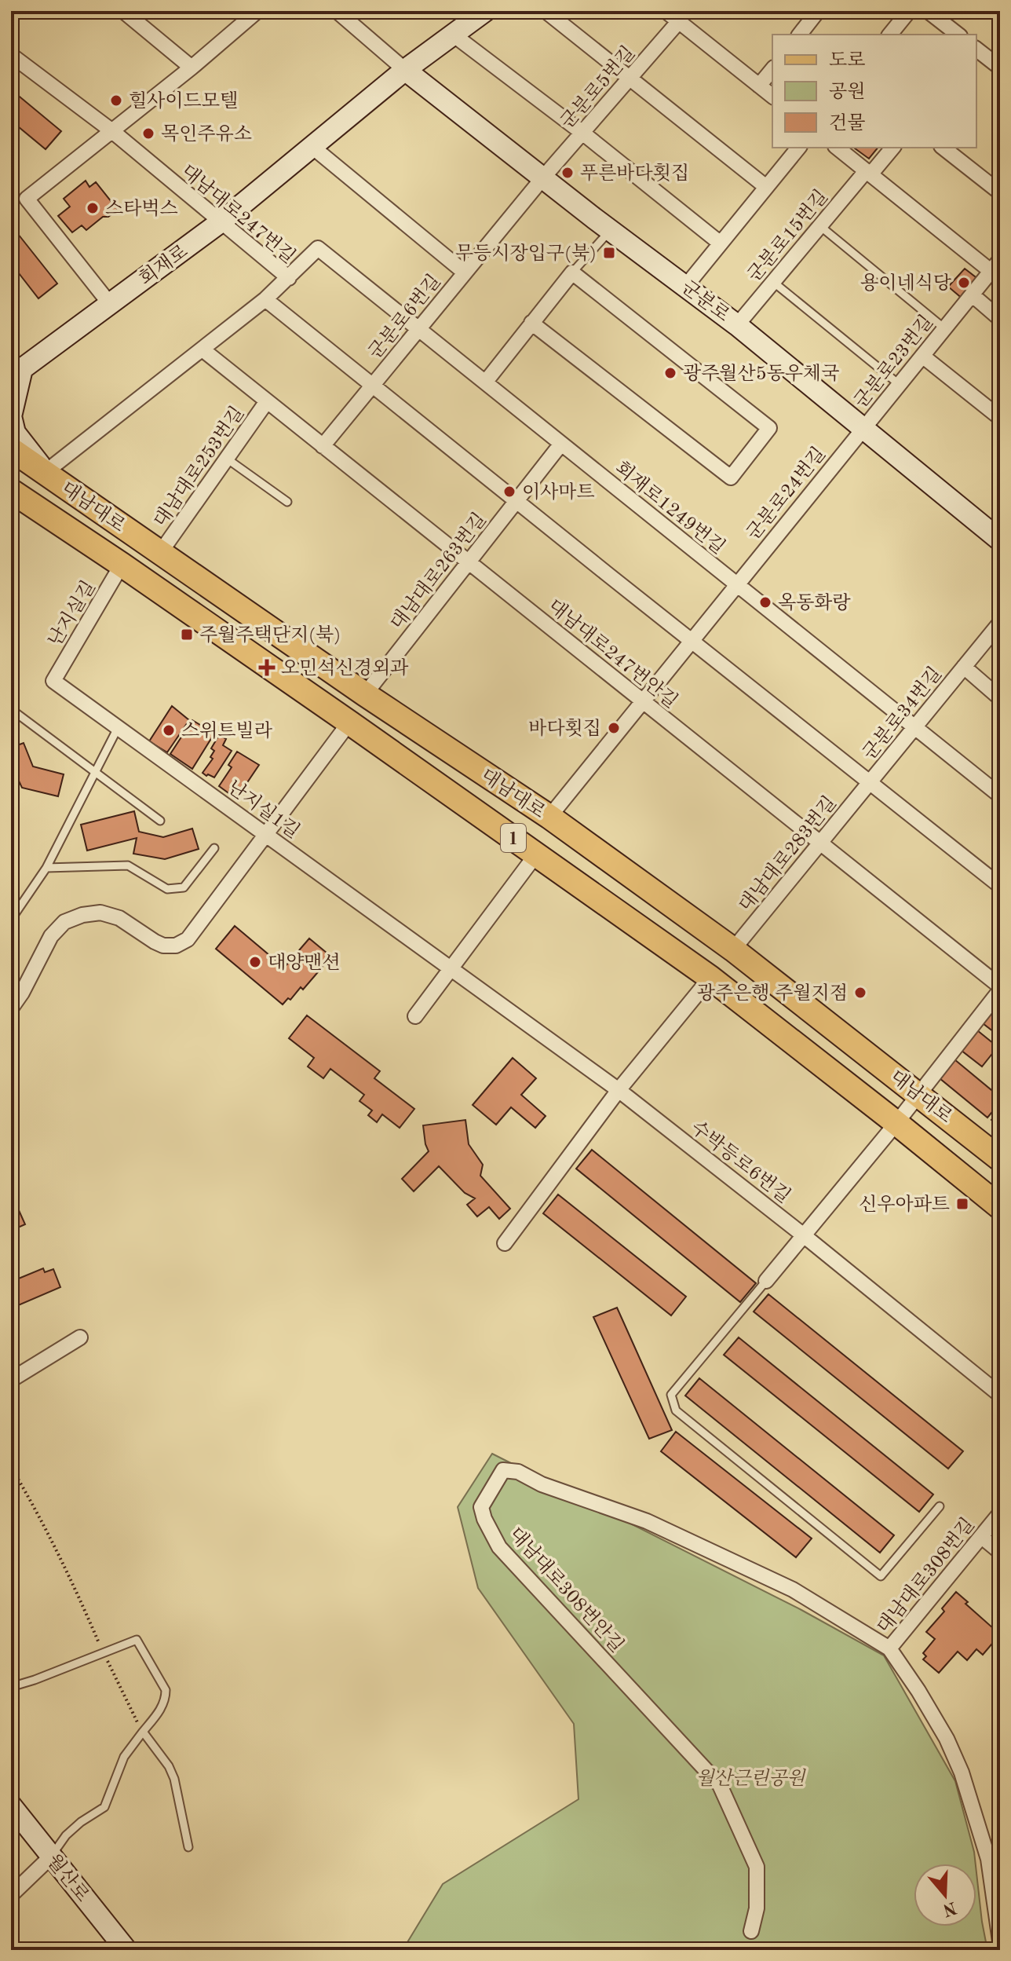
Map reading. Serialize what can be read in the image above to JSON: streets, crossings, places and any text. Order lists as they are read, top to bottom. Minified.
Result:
{"streets":{"main road":["대남대로","1"],"street":["군분로5번길","대남대로247번길","군분로15번길","회재로","군분로","군분로6번길","군분로23번길","대남대로253번길","군분로24번길","회재로1249번길","대남대로263번길","난지실길","대남대로247번안길","군분로34번길","난지실1길","대남대로283번길","수박등로6번길","대남대로308번길","대남대로308번안길","월산로"]},"crossings":[["군분로5번길","군분로"],["군분로5번길","군분로6번길"],["대남대로247번길","회재로"],["대남대로247번길","군분로6번길"],["대남대로247번길","대남대로"],["대남대로247번길","회재로1249번길"],["대남대로247번길","대남대로247번안길"],["군분로15번길","군분로"],["회재로","군분로"],["회재로","군분로6번길"],["군분로","군분로6번길"],["군분로","군분로23번길"],["군분로","군분로24번길"],["군분로6번길","회재로1249번길"],["군분로6번길","대남대로247번안길"],["군분로23번길","군분로24번길"],["대남대로253번길","대남대로"],["대남대로253번길","대남대로247번안길"],["군분로24번길","대남대로"],["군분로24번길","회재로1249번길"],["군분로24번길","대남대로247번안길"],["군분로24번길","군분로34번길"],["대남대로","대남대로263번길"],["대남대로","난지실길"],["대남대로","대남대로283번길"],["회재로1249번길","대남대로263번길"],["회재로1249번길","군분로34번길"],["대남대로263번길","대남대로247번안길"],["난지실길","난지실1길"],["대남대로247번안길","대남대로283번길"],["군분로34번길","대남대로283번길"],["난지실1길","수박등로6번길"],["대남대로308번길","대남대로308번안길"]],"parks":["월산근린공원"],"places":{"other":["힐사이드모텔","목인주유소","푸른바다횟집","스타벅스","용이네식당","광주월산5동우체국","이사마트","옥동화랑","바다횟집","스위트빌라","대양맨션","광주은행 주월지점"],"transit":["무등시장입구(북)","주월주택단지(북)","신우아파트"],"health":["오민석신경외과"]},"legend":["도로","공원","건물"],"north":"bottom"}
